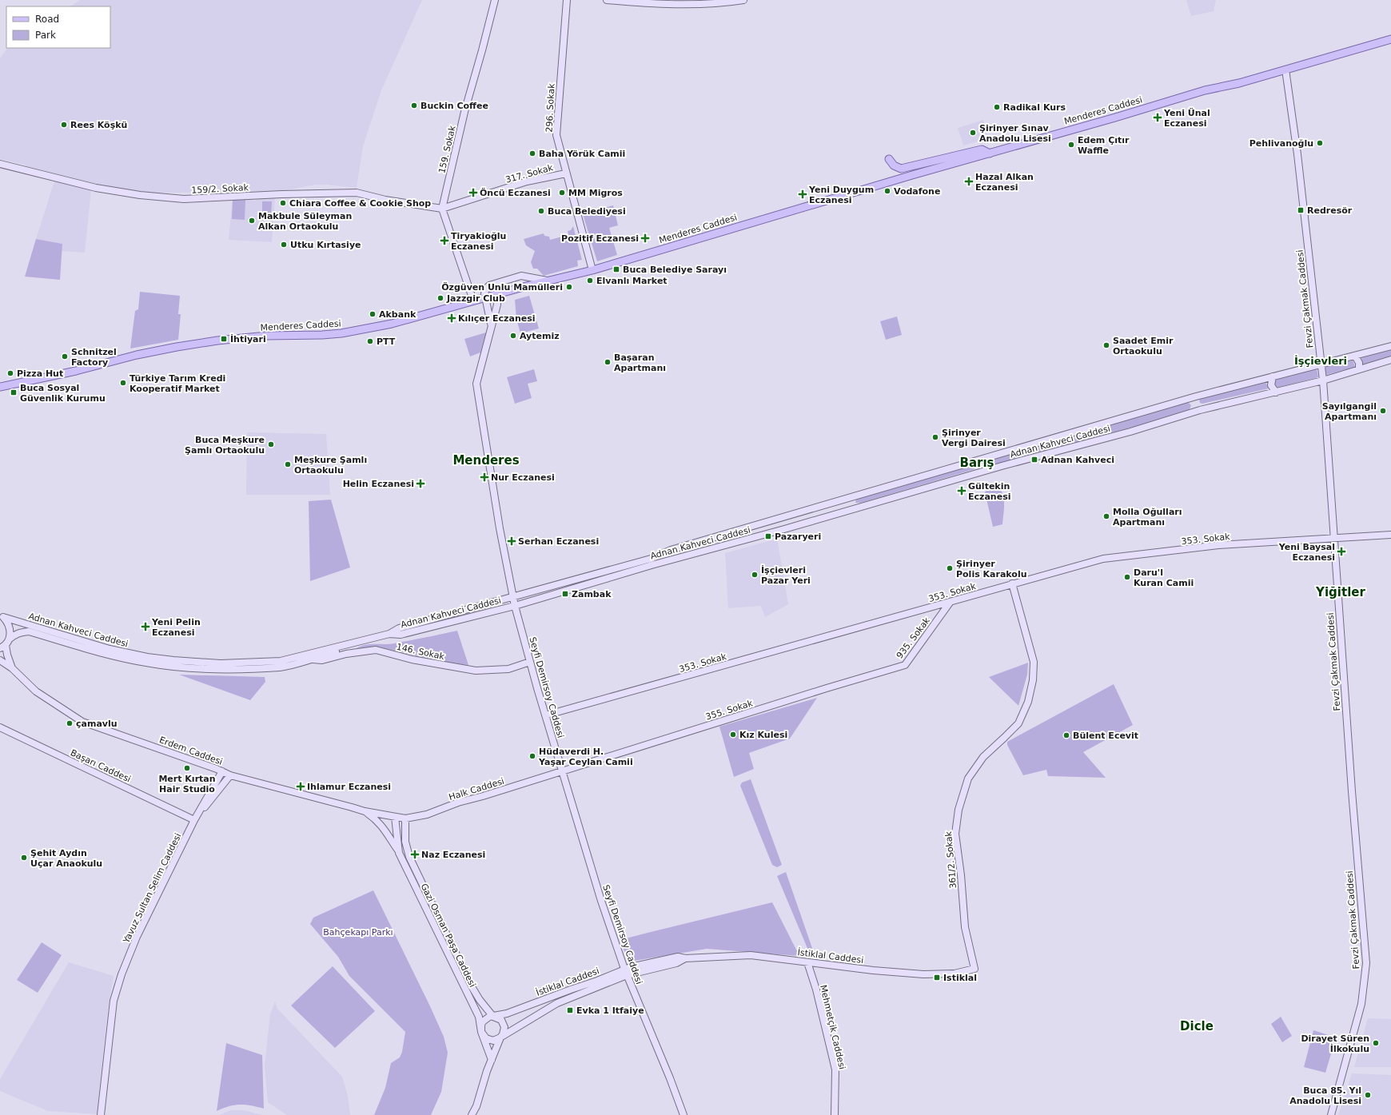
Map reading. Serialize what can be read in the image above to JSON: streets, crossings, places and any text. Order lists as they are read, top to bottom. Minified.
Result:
{"streets":{"main road":["296. Sokak","Menderes Caddesi","159. Sokak","317. Sokak","159/2. Sokak","Fevzi Çakmak Caddesi","Adnan Kahveci Caddesi","353. Sokak","935. Sokak","146. Sokak","Seyfi Demirsoy Caddesi","355. Sokak","Erdem Caddesi","Başarı Caddesi","Halk Caddesi","361/2. Sokak","Yavuz Sultan Selim Caddesi","Gazi Osman Paşa Caddesi","İstiklal Caddesi","Mehmetçik Caddesi"]},"crossings":[["296. Sokak","Menderes Caddesi"],["296. Sokak","317. Sokak"],["Menderes Caddesi","Fevzi Çakmak Caddesi"],["Menderes Caddesi","Seyfi Demirsoy Caddesi"],["159. Sokak","317. Sokak"],["159. Sokak","159/2. Sokak"],["317. Sokak","159/2. Sokak"],["Fevzi Çakmak Caddesi","Adnan Kahveci Caddesi"],["Fevzi Çakmak Caddesi","353. Sokak"],["Adnan Kahveci Caddesi","146. Sokak"],["Adnan Kahveci Caddesi","Seyfi Demirsoy Caddesi"],["353. Sokak","935. Sokak"],["353. Sokak","Seyfi Demirsoy Caddesi"],["353. Sokak","361/2. Sokak"],["935. Sokak","355. Sokak"],["146. Sokak","Seyfi Demirsoy Caddesi"],["Seyfi Demirsoy Caddesi","355. Sokak"],["Seyfi Demirsoy Caddesi","Halk Caddesi"],["Seyfi Demirsoy Caddesi","İstiklal Caddesi"],["355. Sokak","Halk Caddesi"],["Erdem Caddesi","Halk Caddesi"],["Erdem Caddesi","Yavuz Sultan Selim Caddesi"],["Erdem Caddesi","Gazi Osman Paşa Caddesi"],["Başarı Caddesi","Yavuz Sultan Selim Caddesi"],["Halk Caddesi","Gazi Osman Paşa Caddesi"],["361/2. Sokak","İstiklal Caddesi"],["Gazi Osman Paşa Caddesi","İstiklal Caddesi"],["İstiklal Caddesi","Mehmetçik Caddesi"]],"districts":["İşçievleri","Menderes","Barış","Yiğitler","Dicle"],"parks":["Bahçekapı Parkı"],"places":{"other":["Buckin Coffee","Radikal Kurs","Rees Köşkü","Şirinyer Sınav Anadolu Lisesi","Pehlivanoğlu","Edem Çıtır Waffle","Baha Yörük Camii","Vodafone","MM Migros","Chiara Coffee & Cookie Shop","Buca Belediyesi","Makbule Süleyman Alkan Ortaokulu","Utku Kırtasiye","Elvanlı Market","Özgüven Unlu Mamülleri","Jazzgir Club","Akbank","Aytemiz","PTT","Saadet Emir Ortaokulu","Schnitzel Factory","Başaran Apartmanı","Pizza Hut","Türkiye Tarım Kredi Kooperatif Market","Sayılgangil Apartmanı","Şirinyer Vergi Dairesi","Buca Meşkure Şamlı Ortaokulu","Meşkure Şamlı Ortaokulu","Molla Oğulları Apartmanı","Şirinyer Polis Karakolu","İşçievleri Pazar Yeri","Daru'l Kuran Camii","çamavlu","Kız Kulesi","Bülent Ecevit","Hüdaverdi H. Yaşar Ceylan Camii","Mert Kırtan Hair Studio","Şehit Aydın Uçar Anaokulu","Dirayet Süren İlkokulu","Buca 85. Yıl Anadolu Lisesi"],"health":["Yeni Ünal Eczanesi","Hazal Alkan Eczanesi","Öncü Eczanesi","Yeni Duygum Eczanesi","Pozitif Eczanesi","Tiryakioğlu Eczanesi","Kılıçer Eczanesi","Nur Eczanesi","Helin Eczanesi","Gültekin Eczanesi","Serhan Eczanesi","Yeni Baysal Eczanesi","Yeni Pelin Eczanesi","Ihlamur Eczanesi","Naz Eczanesi"],"transit":["Redresör","Buca Belediye Sarayı","İhtiyari","Buca Sosyal Güvenlik Kurumu","Adnan Kahveci","Pazaryeri","Zambak","Istiklal","Evka 1 Itfaiye"]},"legend":["Road","Park"]}
